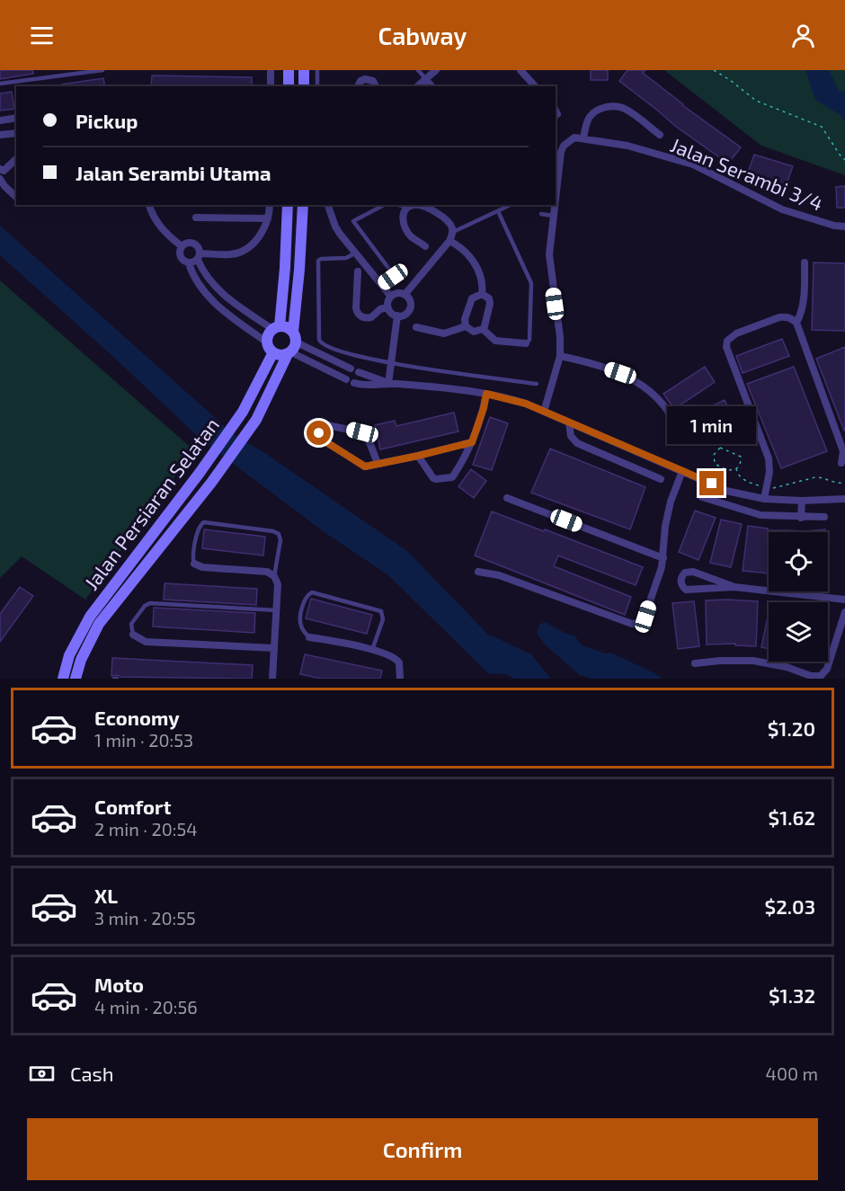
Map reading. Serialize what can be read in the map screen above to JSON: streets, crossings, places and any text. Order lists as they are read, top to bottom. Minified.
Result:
{"streets":{"street":["Jalan Serambi 3/4","Jalan Persiaran Selatan"]},"page":{"header":"Cabway","banner":["Pickup","Jalan Serambi Utama"],"bubble":"1 min","list":[{"name":"Economy","note":"1 min · 20:53","value":"$1.20"},{"name":"Comfort","note":"2 min · 20:54","value":"$1.62"},{"name":"XL","note":"3 min · 20:55","value":"$2.03"},{"name":"Moto","note":"4 min · 20:56","value":"$1.32"}],"pay":["Cash","400 m"],"buttons":"Confirm"}}
